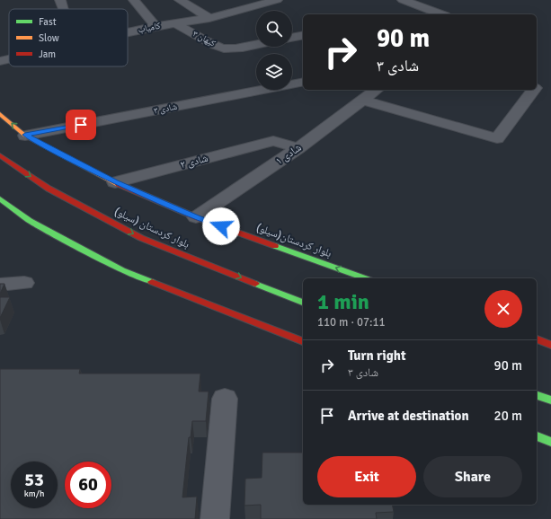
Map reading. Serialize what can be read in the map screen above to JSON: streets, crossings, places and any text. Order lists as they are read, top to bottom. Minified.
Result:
{"streets":{"main road":["بلوار کردستان (سیلو)","بلوار کردستان(سیلو)"],"street":["کامیاب","کیهان ۳","شادی ۳","شادی ۱","شادی ۲"]},"crossings":[["کامیاب","کیهان ۳"],["شادی ۳","بلوار کردستان(سیلو)"],["شادی ۱","شادی ۲"],["شادی ۱","بلوار کردستان(سیلو)"],["شادی ۲","بلوار کردستان(سیلو)"]],"one_way":["بلوار کردستان(سیلو)"],"legend":["Fast","Slow","Jam"],"page":{"turn":["90 m","شادی ۳"],"heading":["1 min","110 m · 07:11"],"list":[{"name":"Turn right","note":"شادی ۳","value":"90 m"},{"name":"Arrive at destination","value":"20 m"}],"buttons":["Exit","Share"],"speed":"53 km/h","limit":"60"}}
